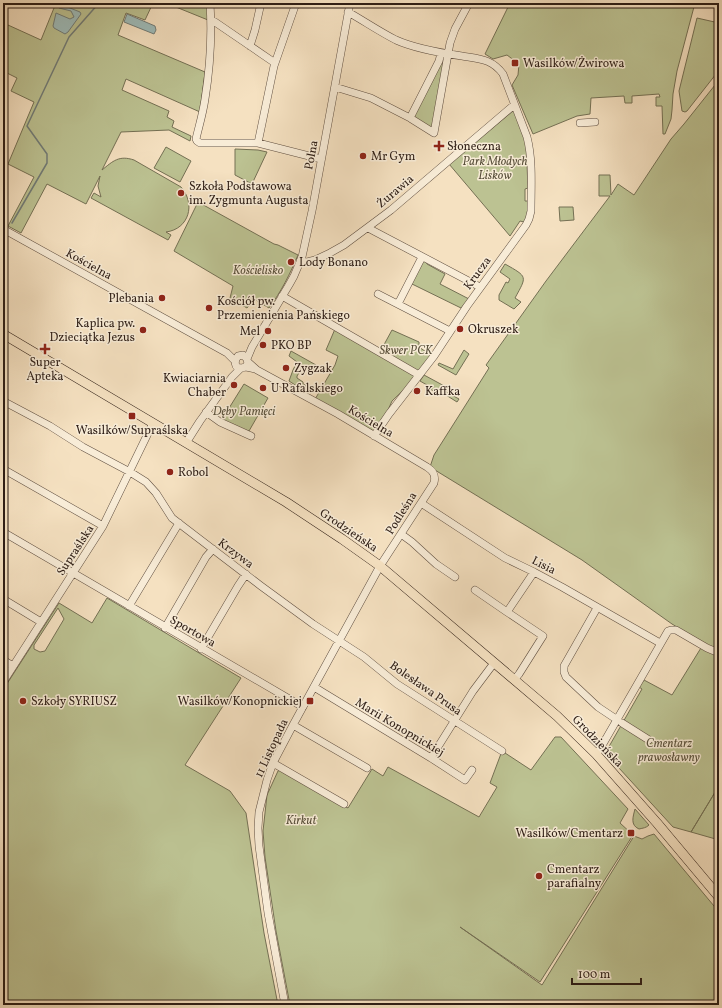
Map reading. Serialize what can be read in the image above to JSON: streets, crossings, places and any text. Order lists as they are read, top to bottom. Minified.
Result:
{"streets":{"main road":["Grodzieńska"],"street":["Polna","Żurawia","Kościelna","Krucza","Podleśna","Supraślska","Krzywa","Lisia","Sportowa","Bolesława Prusa","Marii Konopnickiej","11 Listopada"]},"crossings":[["Polna","Żurawia"],["Polna","Kościelna"],["Polna","Krucza"],["Polna","Grodzieńska"],["Żurawia","Krucza"],["Kościelna","Krucza"],["Kościelna","Podleśna"],["Podleśna","Grodzieńska"],["Podleśna","Lisia"],["Podleśna","11 Listopada"],["Grodzieńska","Supraślska"],["Grodzieńska","11 Listopada"],["Supraślska","Krzywa"],["Supraślska","Sportowa"],["Krzywa","Bolesława Prusa"],["Krzywa","11 Listopada"],["Sportowa","11 Listopada"],["Bolesława Prusa","11 Listopada"],["Marii Konopnickiej","11 Listopada"]],"parks":["Park Młodych Lisków","Kościelisko","Skwer PCK","Dęby Pamięci","Cmentarz prawosławny","Kirkut"],"places":{"transit":["Wasilków/Żwirowa","Wasilków/Supraślska","Wasilków/Konopnickiej","Wasilków/Cmentarz"],"health":["Słoneczna","Super Apteka"],"other":["Mr Gym","Szkoła Podstawowa im. Zygmunta Augusta","Lody Bonano","Plebania","Kościół pw. Przemienienia Pańskiego","Okruszek","Kaplica pw. Dzieciątka Jezus","Mel","PKO BP","Zygzak","Kwiaciarnia Chaber","U Rafalskiego","Kaffka","Robol","Szkoły SYRIUSZ","Cmentarz parafialny"]},"scale_bar":"100 m"}
